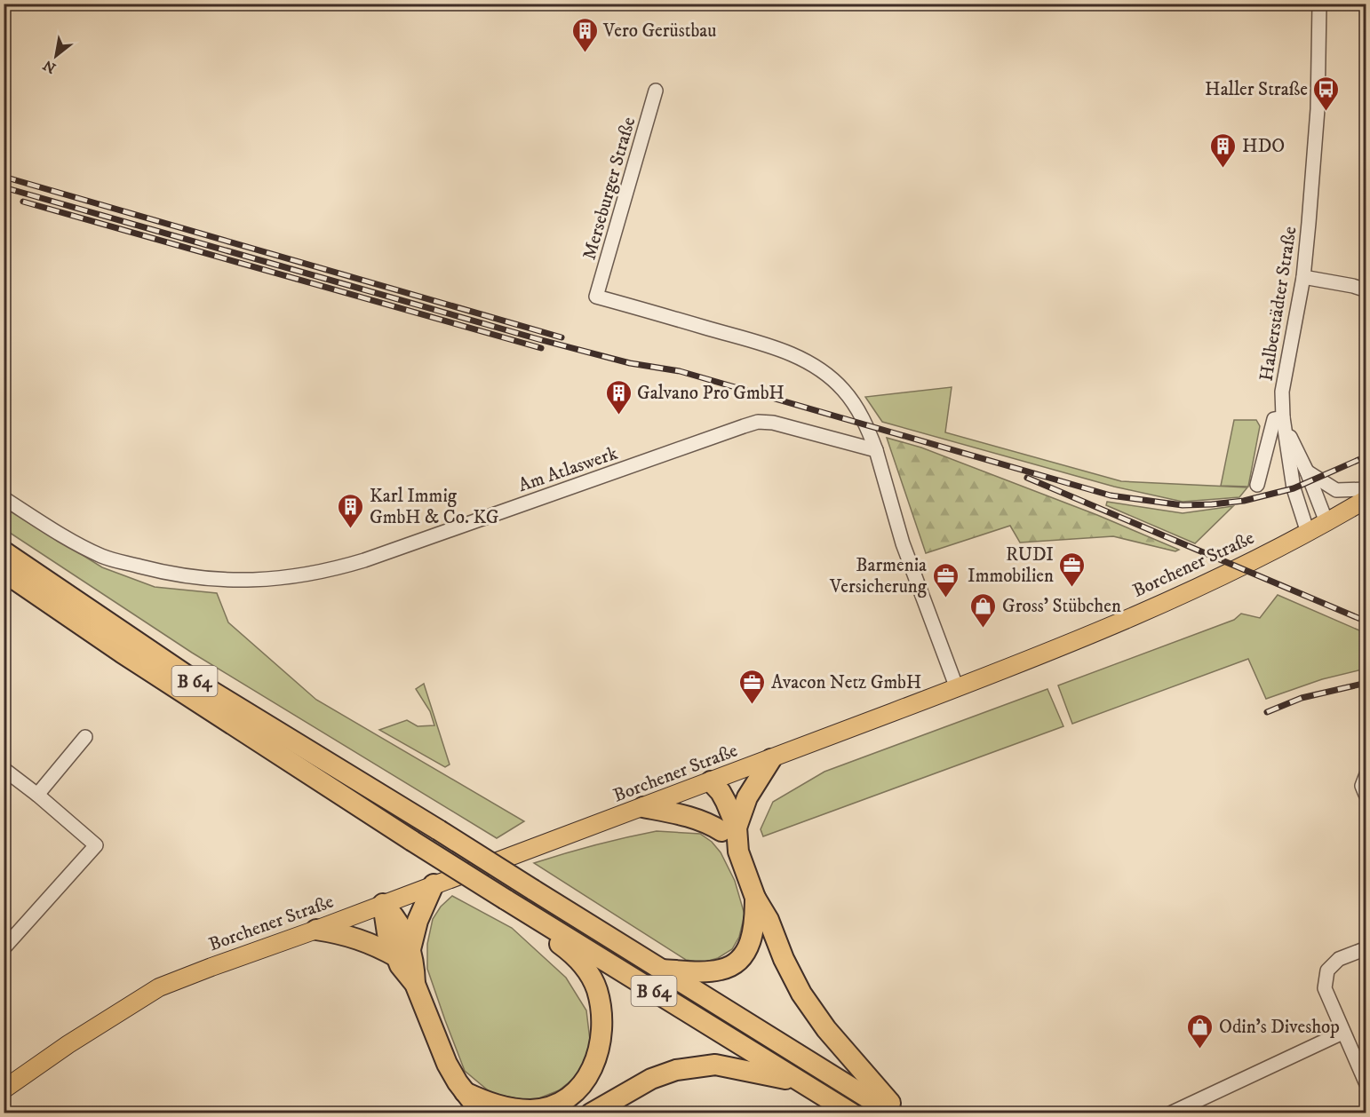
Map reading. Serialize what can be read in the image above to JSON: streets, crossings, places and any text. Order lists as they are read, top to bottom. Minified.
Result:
{"streets":{"highway":["B 64"],"main road":["Borchener Straße"],"street":["Merseburger Straße","Halberstädter Straße","Am Atlaswerk"]},"crossings":[["Merseburger Straße","Am Atlaswerk"],["Halberstädter Straße","Borchener Straße"]],"places":{"building":["Vero Gerüstbau","HDO","Galvano Pro GmbH","Karl Immig GmbH & Co. KG"],"bus stop":["Haller Straße"],"office":["RUDI Immobilien","Barmenia Versicherung","Avacon Netz GmbH"],"shop":["Gross' Stübchen","Odin's Diveshop"]},"north":"bottom left"}
